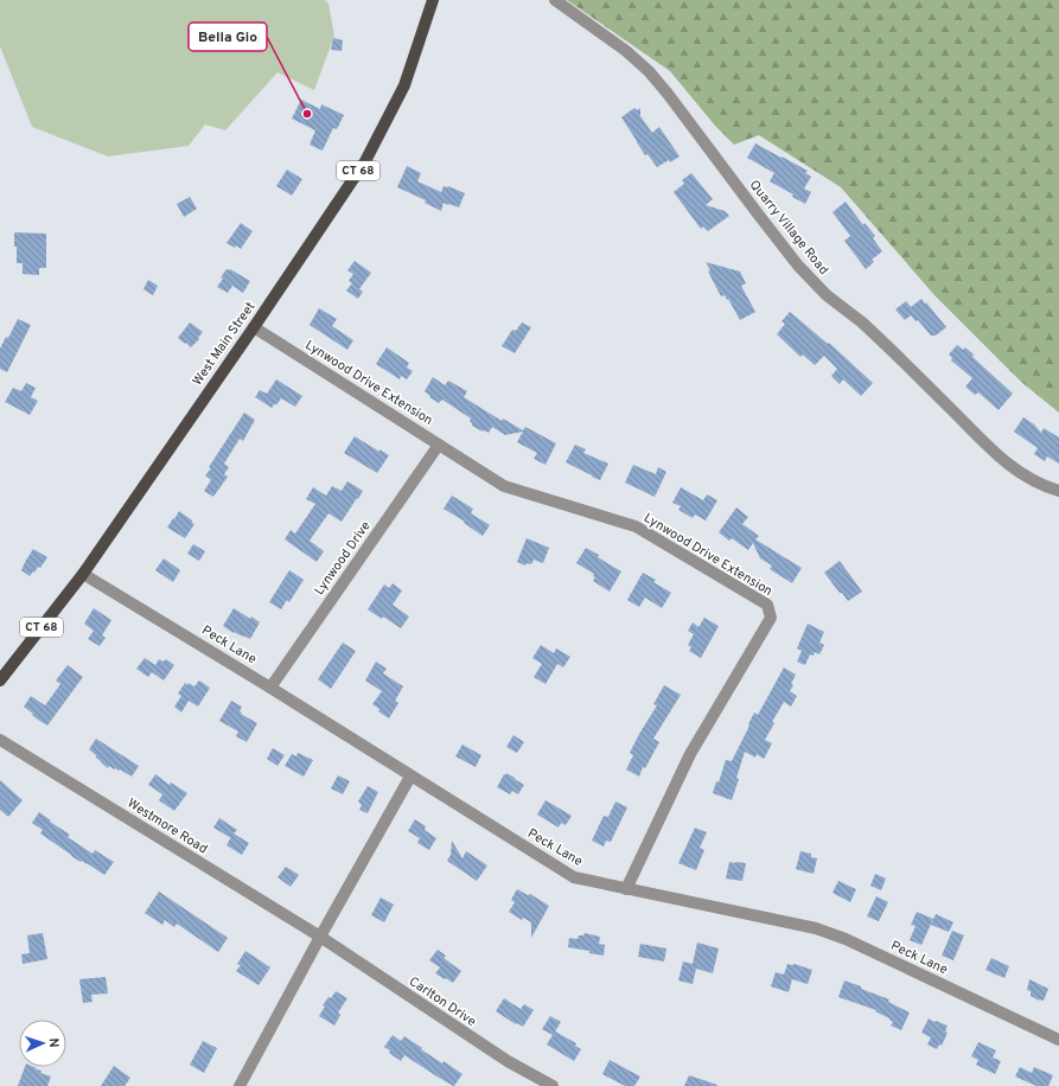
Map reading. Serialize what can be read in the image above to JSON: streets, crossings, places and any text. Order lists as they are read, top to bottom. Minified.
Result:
{"streets":{"main road":["CT 68","West Main Street"],"street":["Quarry Village Road","Lynwood Drive Extension","Lynwood Drive","Peck Lane","Westmore Road","Carlton Drive"]},"crossings":[["West Main Street","Lynwood Drive Extension"],["West Main Street","Peck Lane"],["Lynwood Drive Extension","Lynwood Drive"],["Lynwood Drive Extension","Peck Lane"],["Lynwood Drive","Peck Lane"],["Westmore Road","Carlton Drive"]],"places":["Bella Gio"],"north":"right"}
